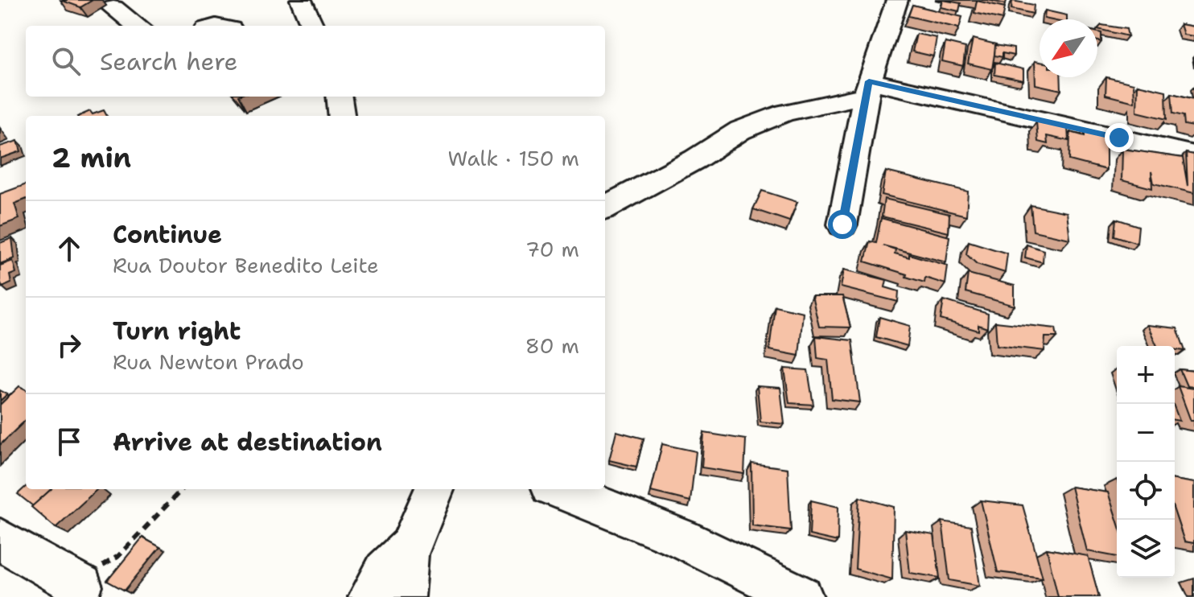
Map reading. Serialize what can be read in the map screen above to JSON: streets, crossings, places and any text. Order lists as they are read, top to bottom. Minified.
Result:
{"north":"bottom left","page":{"search":"Search here","heading":["2 min","Walk · 150 m"],"list":[["Continue","Rua Doutor Benedito Leite","70 m"],["Turn right","Rua Newton Prado","80 m"],"Arrive at destination"],"map_buttons":["+","−"]}}
